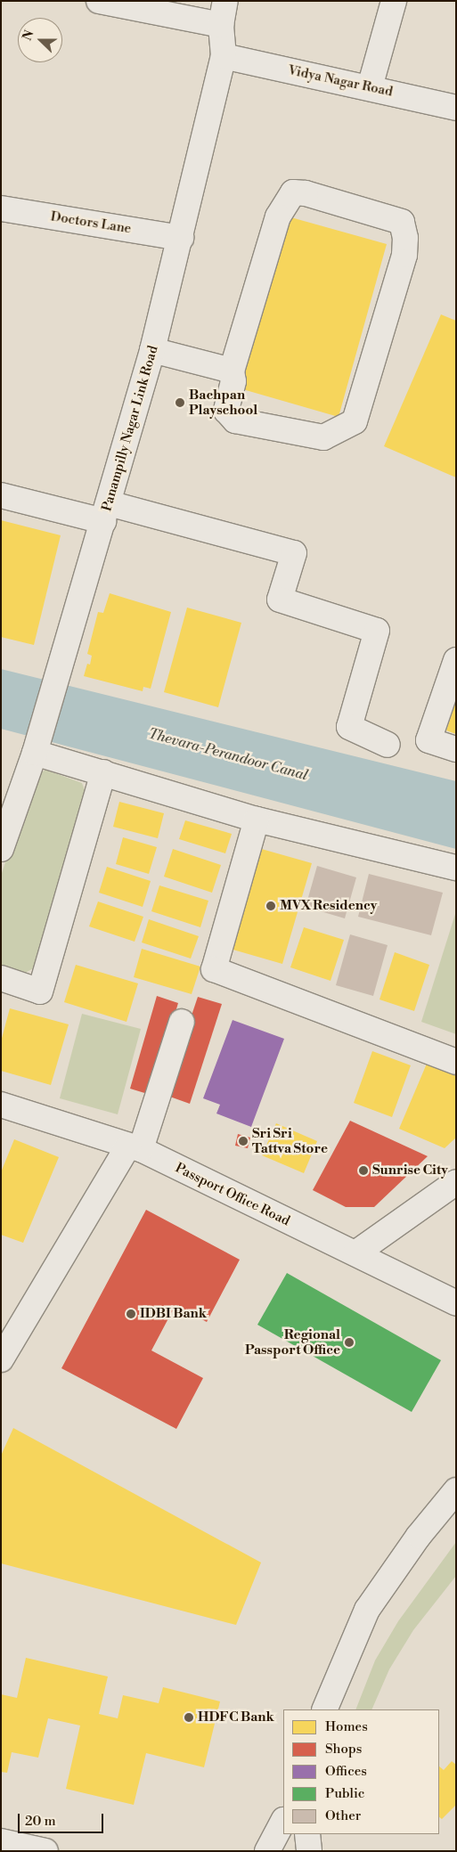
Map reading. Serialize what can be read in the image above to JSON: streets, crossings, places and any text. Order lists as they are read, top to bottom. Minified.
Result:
{"streets":{"street":["Vidya Nagar Road","Doctors Lane","Panampilly Nagar Link Road","Passport Office Road"]},"crossings":[["Vidya Nagar Road","Panampilly Nagar Link Road"],["Doctors Lane","Panampilly Nagar Link Road"]],"water":["Thevara-Perandoor Canal"],"places":["Bachpan Playschool","MVX Residency","Sri Sri Tattva Store","Sunrise City","IDBI Bank","Regional Passport Office","HDFC Bank"],"legend":["Homes","Shops","Offices","Public","Other"],"scale_bar":"20 m","north":"left"}
